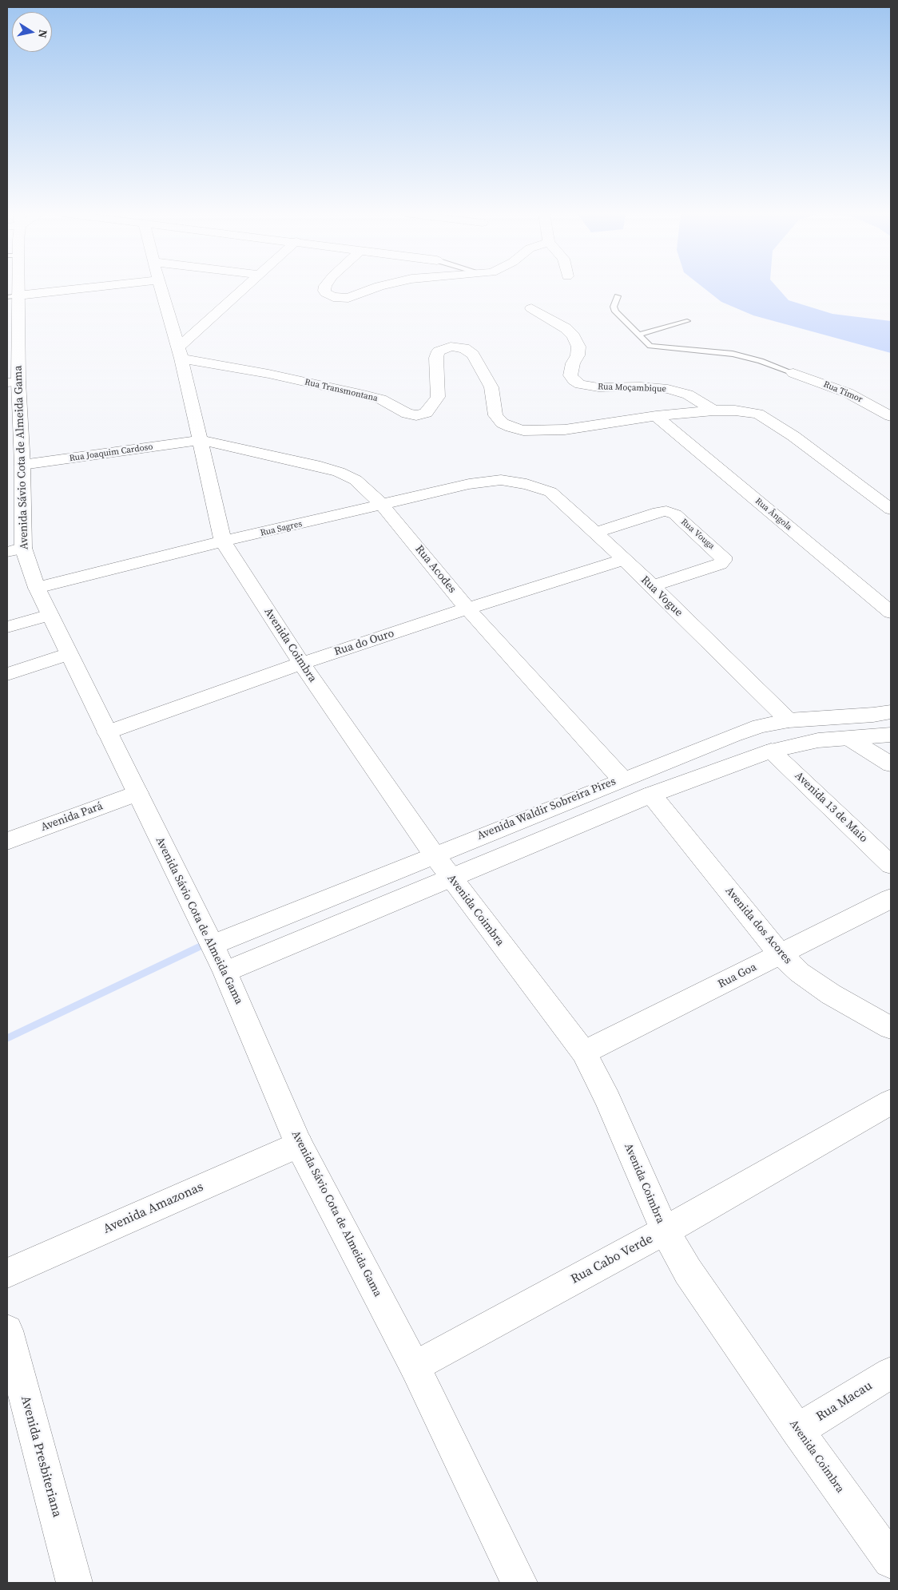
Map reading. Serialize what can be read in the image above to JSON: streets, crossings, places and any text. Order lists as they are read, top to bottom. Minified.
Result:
{"streets":{"street":["Rua Moçambique","Rua Transmontana","Rua Timor","Rua Joaquim Cardoso","Avenida Sávio Cota de Almeida Gama","Rua Ângola","Rua Sagres","Rua Vouga","Rua Acodes","Rua Vogue","Rua do Ouro","Avenida Coimbra","Avenida 13 de Maio","Avenida Waldir Sobreira Pires","Avenida Pará","Avenida dos Acores","Rua Goa","Avenida Amazonas","Rua Cabo Verde","Rua Macau","Avenida Presbiteriana"]},"crossings":[["Rua Transmontana","Rua Ângola"],["Rua Transmontana","Avenida Coimbra"],["Rua Joaquim Cardoso","Avenida Sávio Cota de Almeida Gama"],["Rua Joaquim Cardoso","Rua Acodes"],["Rua Joaquim Cardoso","Avenida Coimbra"],["Avenida Sávio Cota de Almeida Gama","Rua Sagres"],["Avenida Sávio Cota de Almeida Gama","Rua do Ouro"],["Avenida Sávio Cota de Almeida Gama","Avenida Waldir Sobreira Pires"],["Avenida Sávio Cota de Almeida Gama","Avenida Pará"],["Avenida Sávio Cota de Almeida Gama","Avenida Amazonas"],["Avenida Sávio Cota de Almeida Gama","Rua Cabo Verde"],["Rua Sagres","Rua Acodes"],["Rua Sagres","Rua Vogue"],["Rua Sagres","Avenida Coimbra"],["Rua Vouga","Rua Vogue"],["Rua Acodes","Rua do Ouro"],["Rua Acodes","Avenida Coimbra"],["Rua Acodes","Avenida Waldir Sobreira Pires"],["Rua Vogue","Rua do Ouro"],["Rua Vogue","Avenida Waldir Sobreira Pires"],["Rua do Ouro","Avenida Coimbra"],["Avenida Coimbra","Avenida Waldir Sobreira Pires"],["Avenida Coimbra","Rua Goa"],["Avenida Coimbra","Rua Cabo Verde"],["Avenida Coimbra","Rua Macau"],["Avenida dos Acores","Rua Goa"]],"north":"right"}
